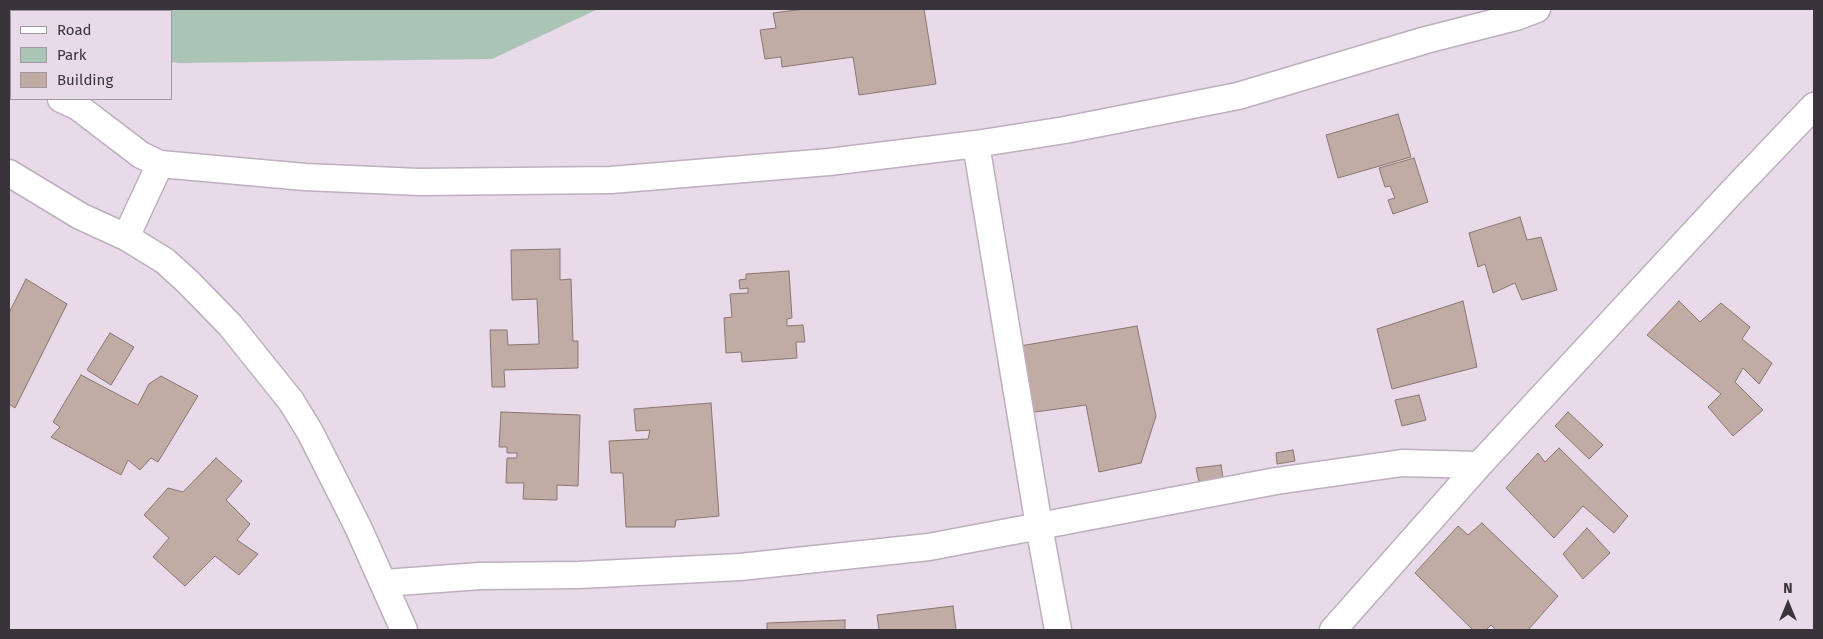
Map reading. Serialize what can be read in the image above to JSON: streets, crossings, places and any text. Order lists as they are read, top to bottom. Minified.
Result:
{"legend":["Road","Park","Building"],"north":"top"}
